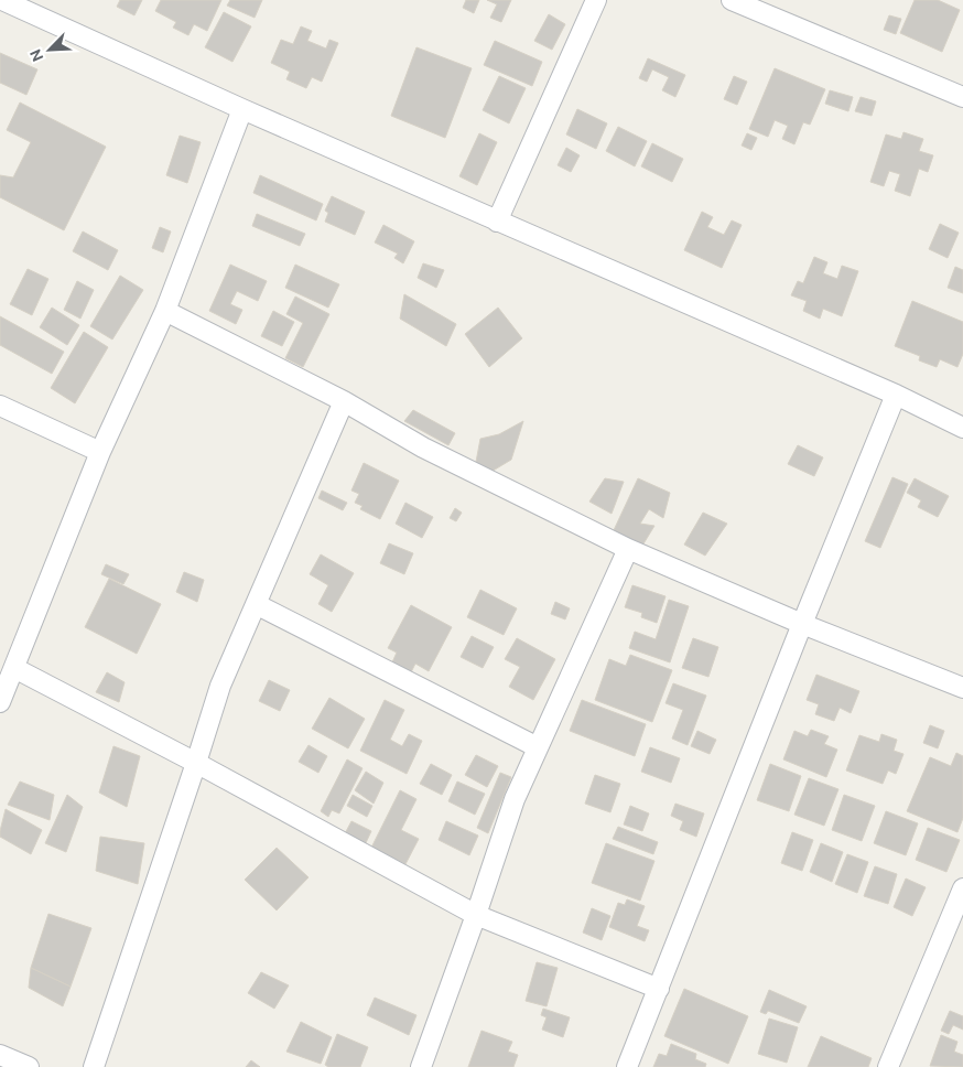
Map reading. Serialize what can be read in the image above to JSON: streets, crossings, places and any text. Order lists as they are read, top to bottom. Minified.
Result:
{"north":"bottom left"}
